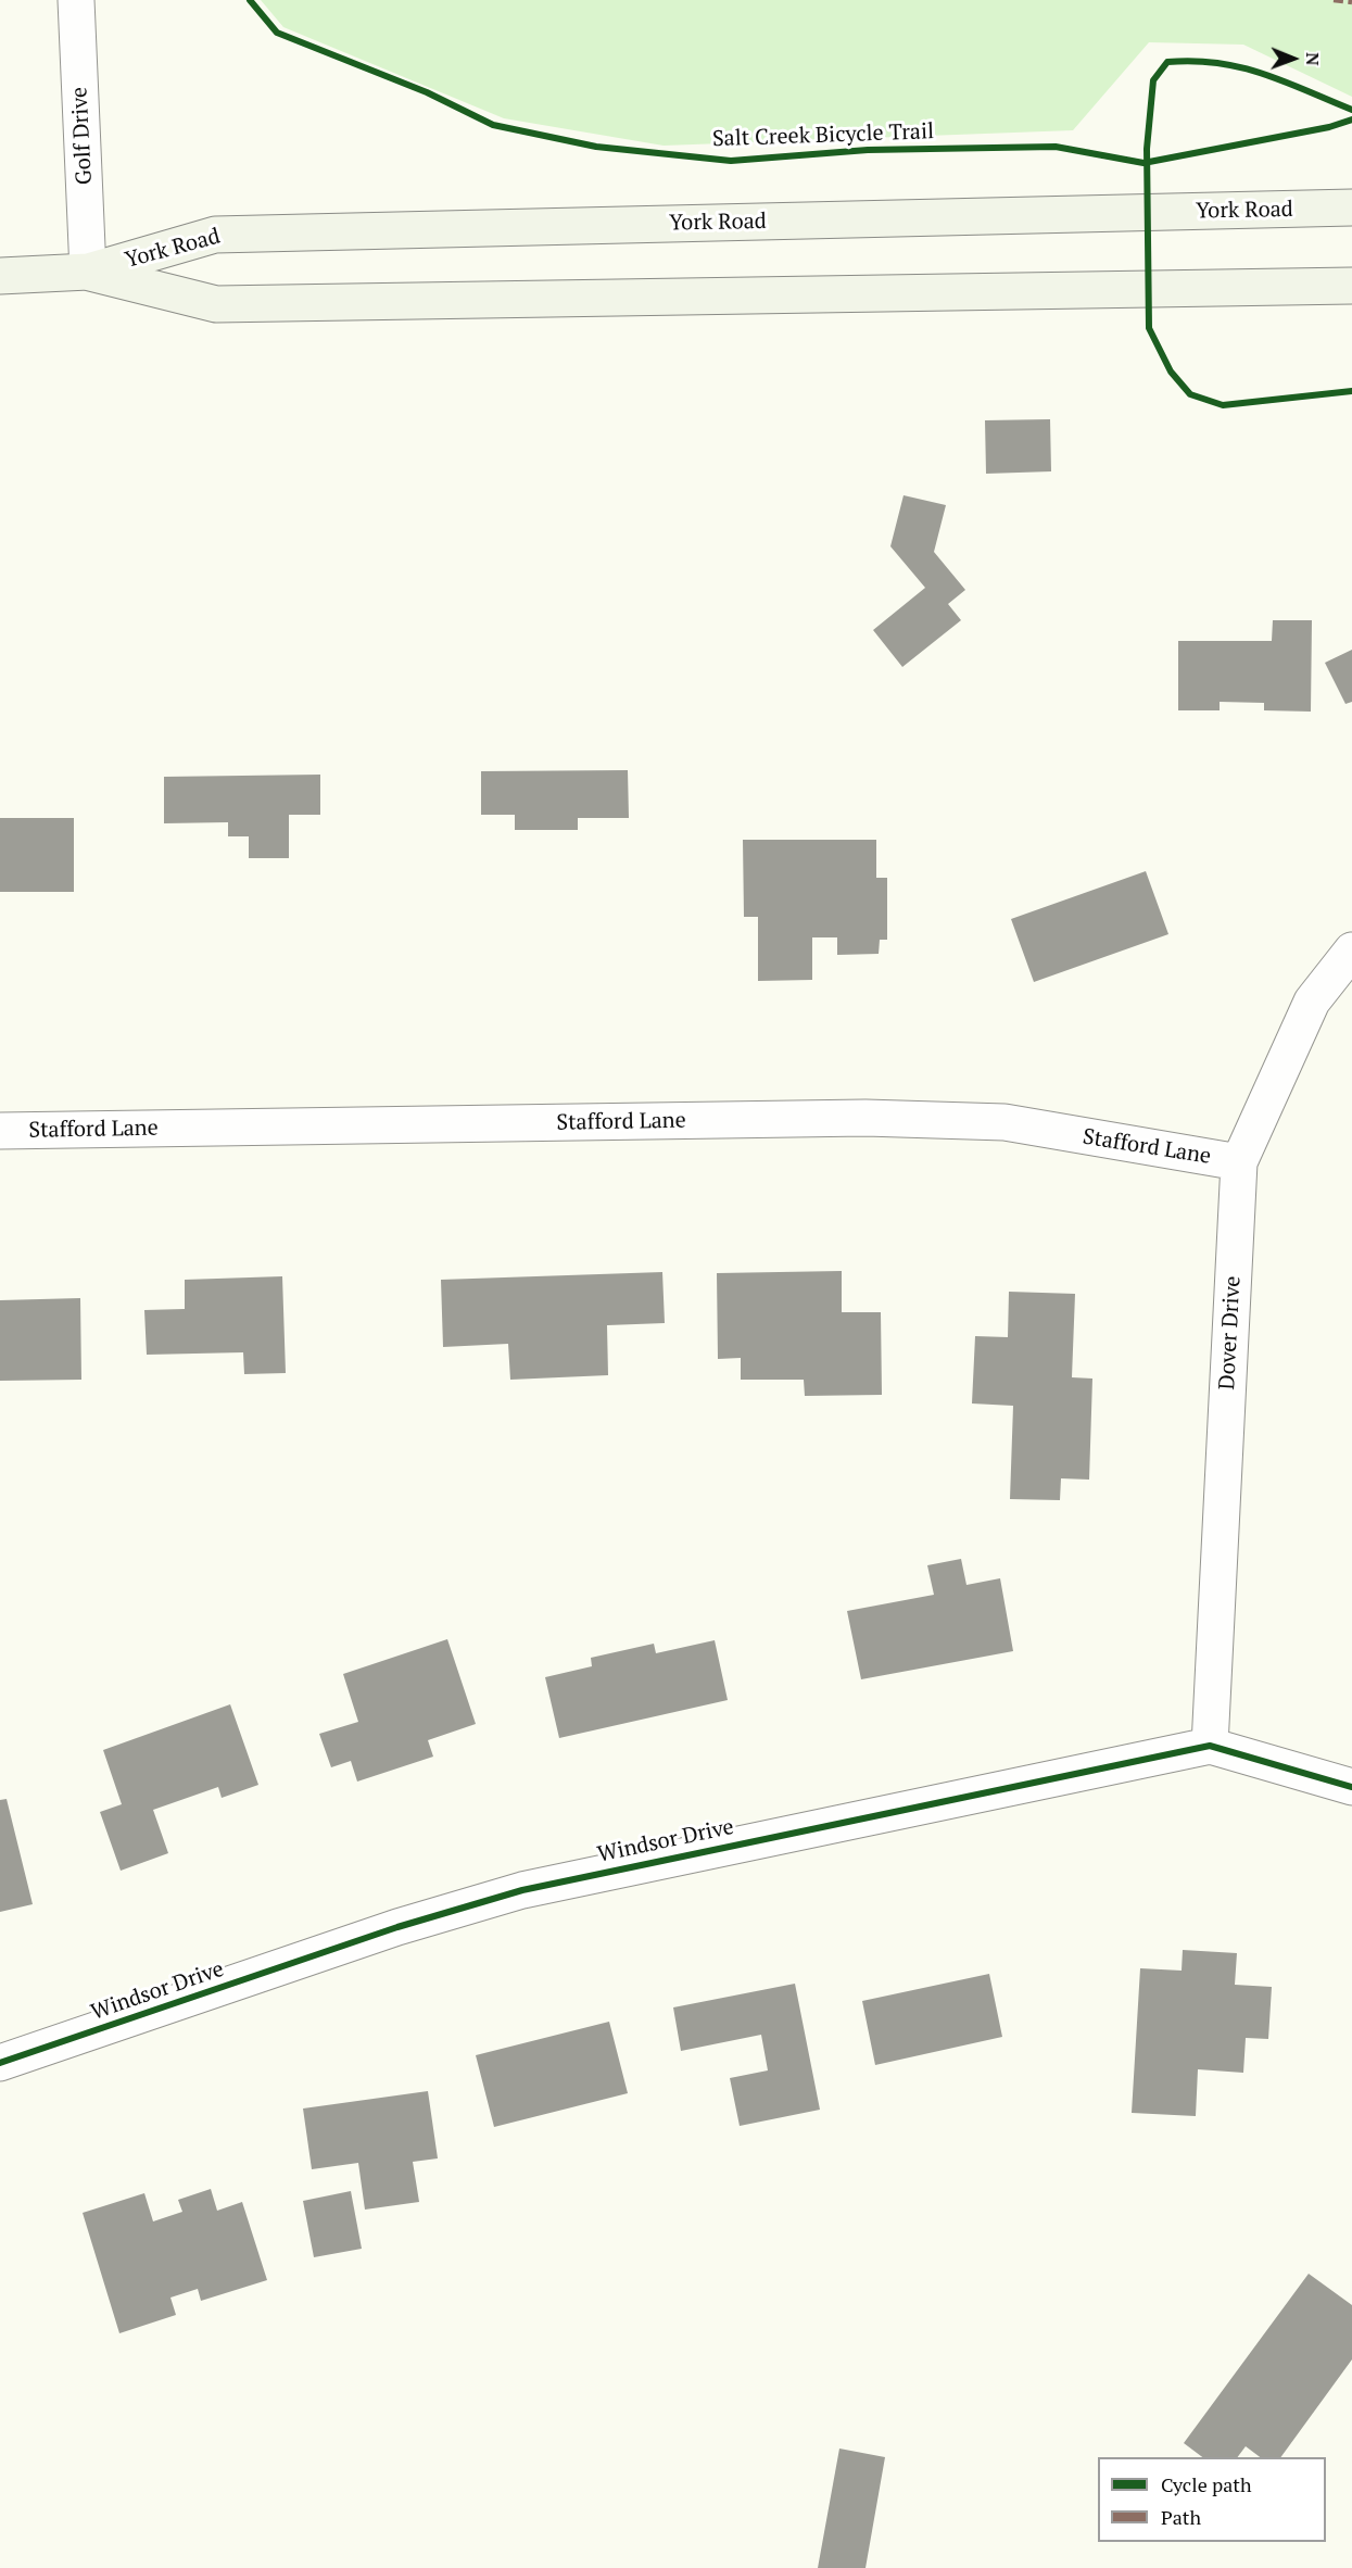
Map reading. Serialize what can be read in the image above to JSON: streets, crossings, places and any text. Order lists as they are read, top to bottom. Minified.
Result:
{"streets":{"main road":["York Road"],"street":["Golf Drive","Stafford Lane","Dover Drive","Windsor Drive"],"cycle path":["Salt Creek Bicycle Trail"]},"crossings":[["Golf Drive","York Road"],["Stafford Lane","Dover Drive"],["Dover Drive","Windsor Drive"]],"legend":["Cycle path","Path"],"north":"right"}
